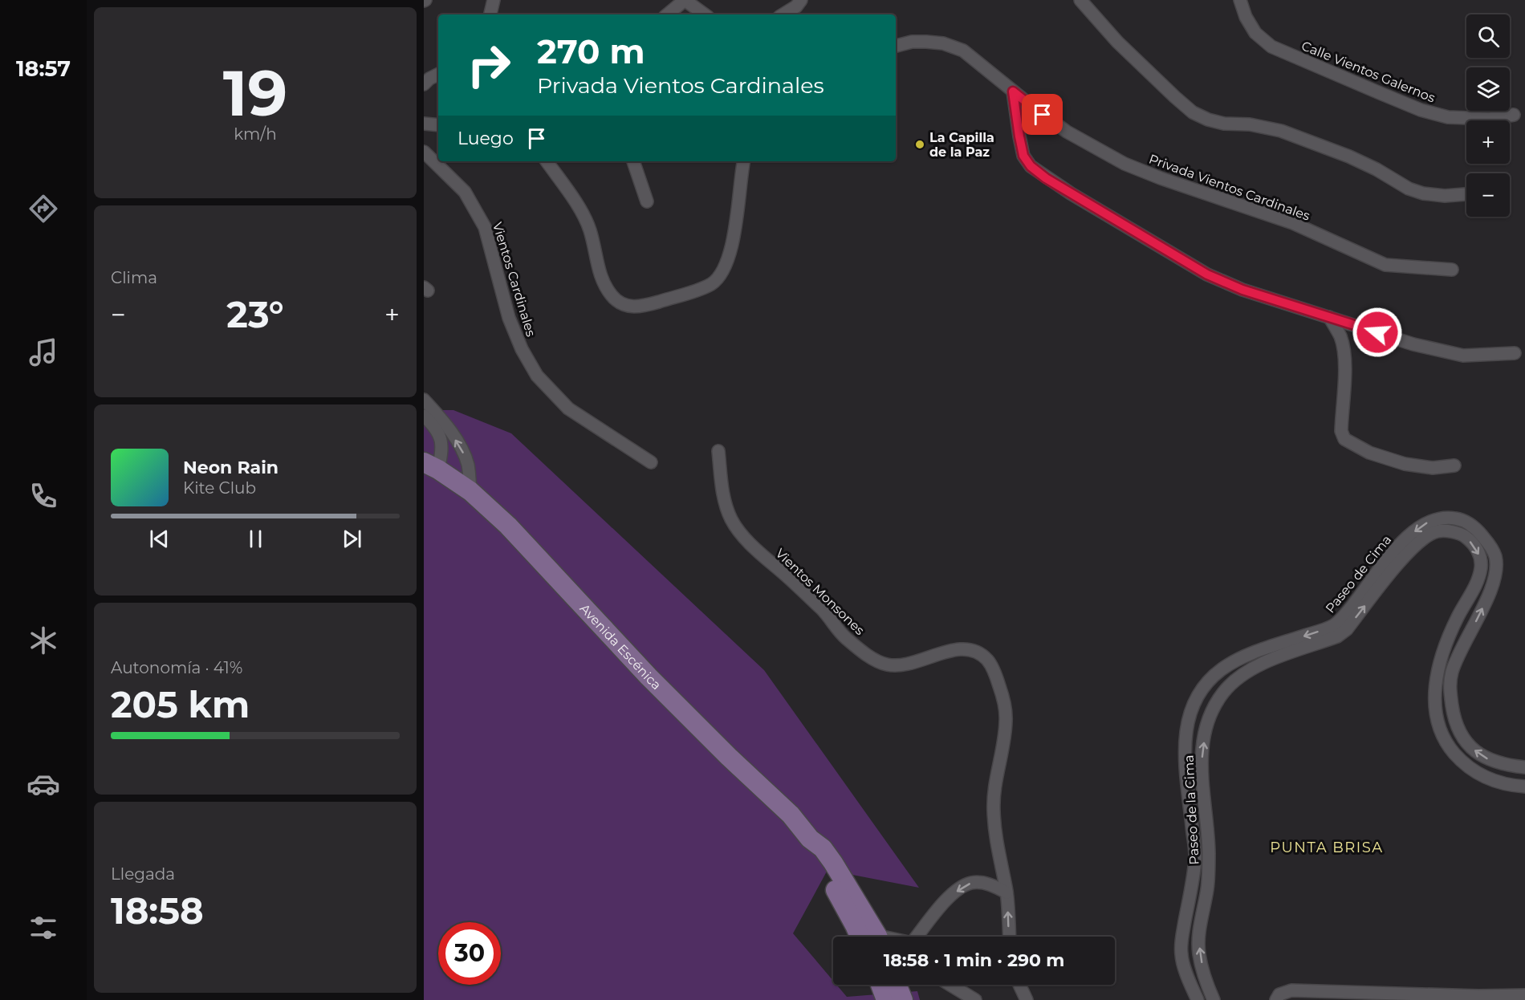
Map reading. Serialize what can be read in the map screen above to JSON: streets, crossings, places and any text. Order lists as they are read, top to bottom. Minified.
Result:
{"streets":{"main road":["Avenida Escénica"],"street":["Calle Vientos Galernos","Privada Vientos Cardinales","Vientos Cardinales","Paseo de Cima","Vientos Monsones","Paseo de la Cima"]},"districts":["PUNTA BRISA"],"places":["La Capilla de la Paz"],"page":{"tabs":"18:57","tile":[["19","km/h"],"Clima",["Autonomía · 41%","205 km"],["Llegada","18:58"]],"map_buttons":["+","−"],"turn":["270 m","Privada Vientos Cardinales"],"then":"Luego","heat":["−","23°","+"],"song":["Neon Rain","Kite Club"],"limit":"30","trip":"18:58 · 1 min · 290 m"}}
